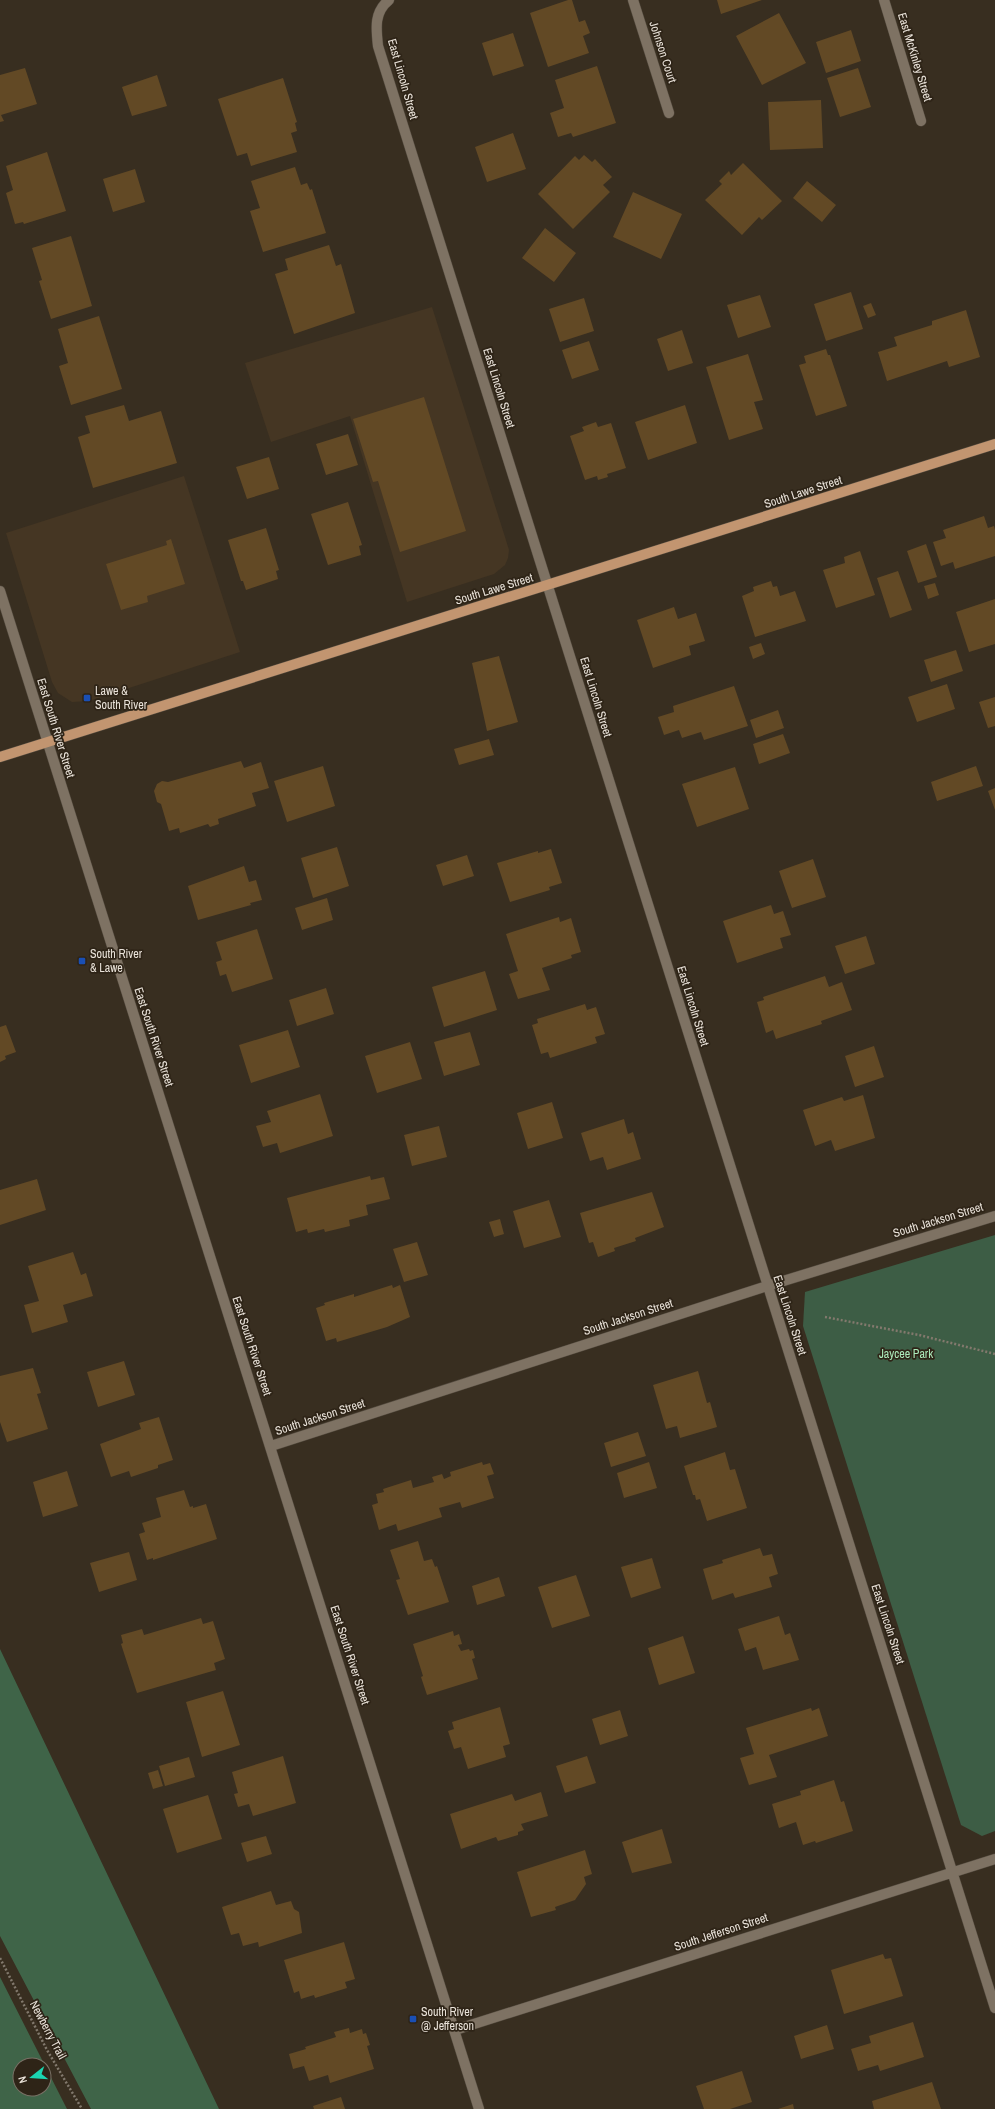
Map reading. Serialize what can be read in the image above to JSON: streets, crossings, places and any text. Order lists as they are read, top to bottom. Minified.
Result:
{"streets":{"main road":["South Lawe Street"],"street":["Johnson Court","East McKinley Street","East Lincoln Street","East South River Street","South Jackson Street","South Jefferson Street"],"path":["Newberry Trail"]},"crossings":[["East Lincoln Street","South Lawe Street"],["East Lincoln Street","South Jackson Street"],["East Lincoln Street","South Jefferson Street"],["South Lawe Street","East South River Street"],["East South River Street","South Jackson Street"],["East South River Street","South Jefferson Street"]],"parks":["Jaycee Park"],"places":{"transit":["Lawe & South River","South River & Lawe","South River @ Jefferson"]},"north":"left"}
